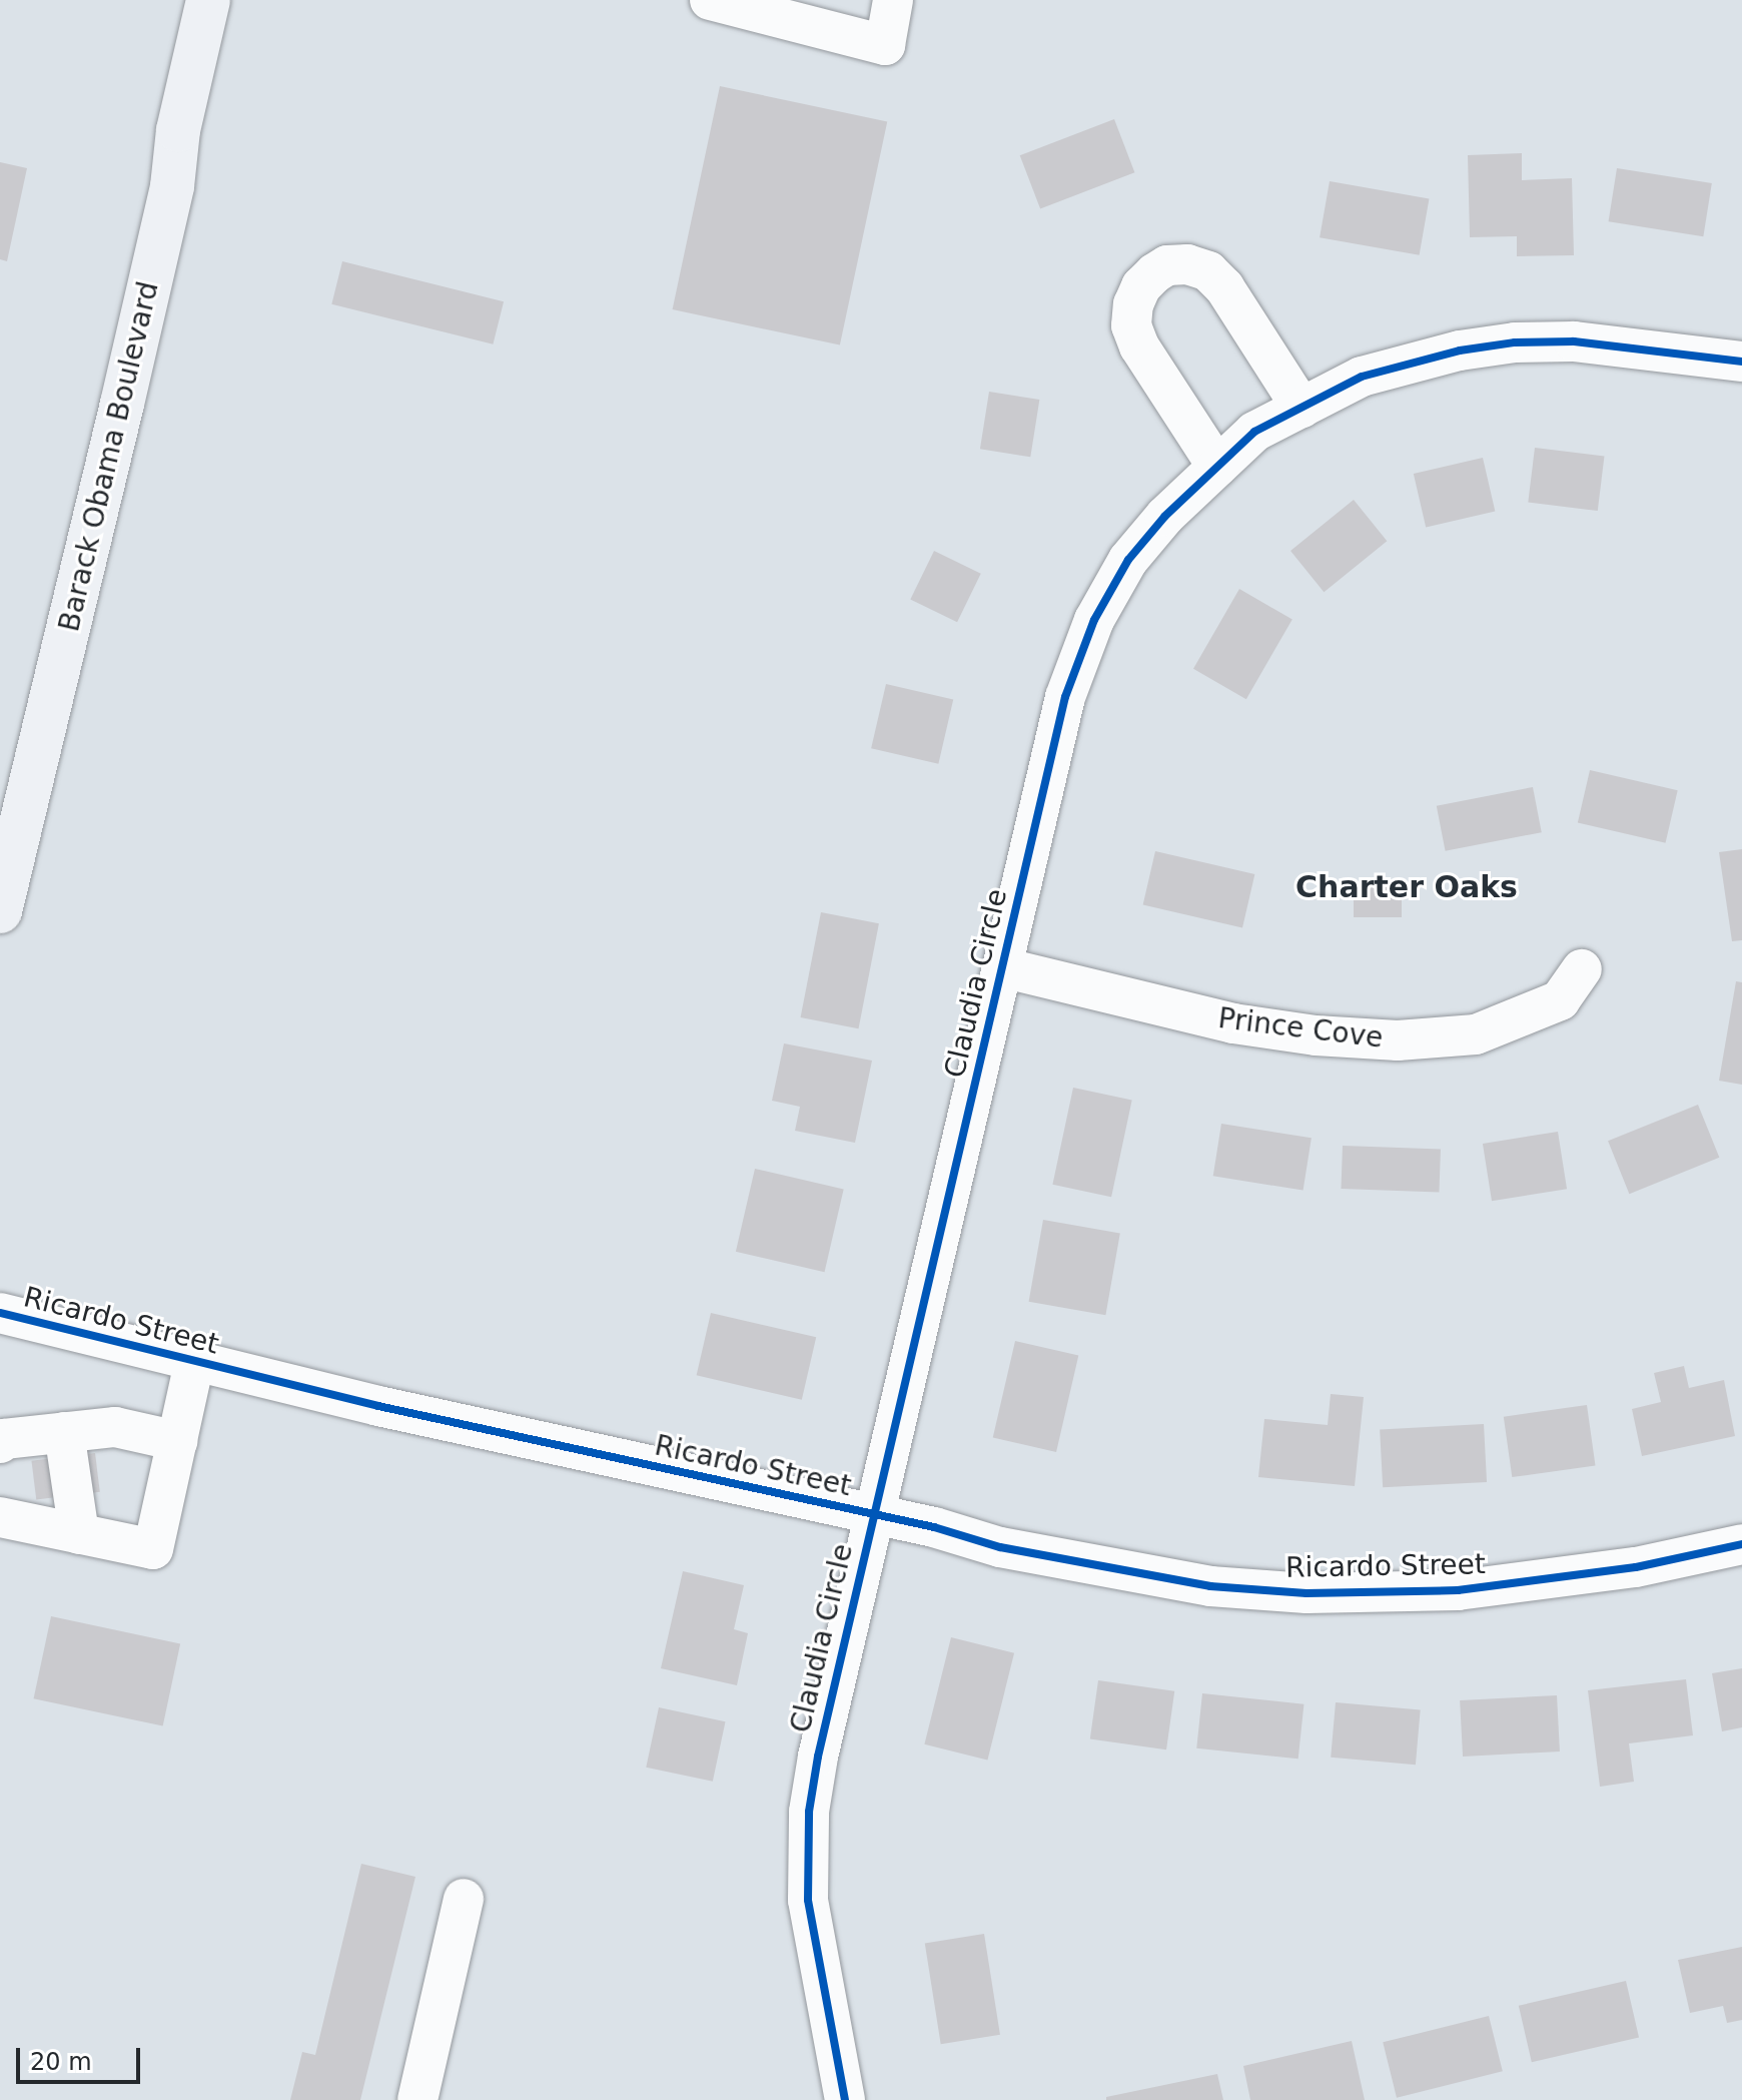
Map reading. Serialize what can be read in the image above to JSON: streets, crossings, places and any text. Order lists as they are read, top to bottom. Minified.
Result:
{"streets":{"main road":["Barack Obama Boulevard"],"street":["Claudia Circle","Prince Cove","Ricardo Street"]},"crossings":[["Claudia Circle","Prince Cove"],["Claudia Circle","Ricardo Street"]],"districts":["Charter Oaks"],"scale_bar":"20 m"}
